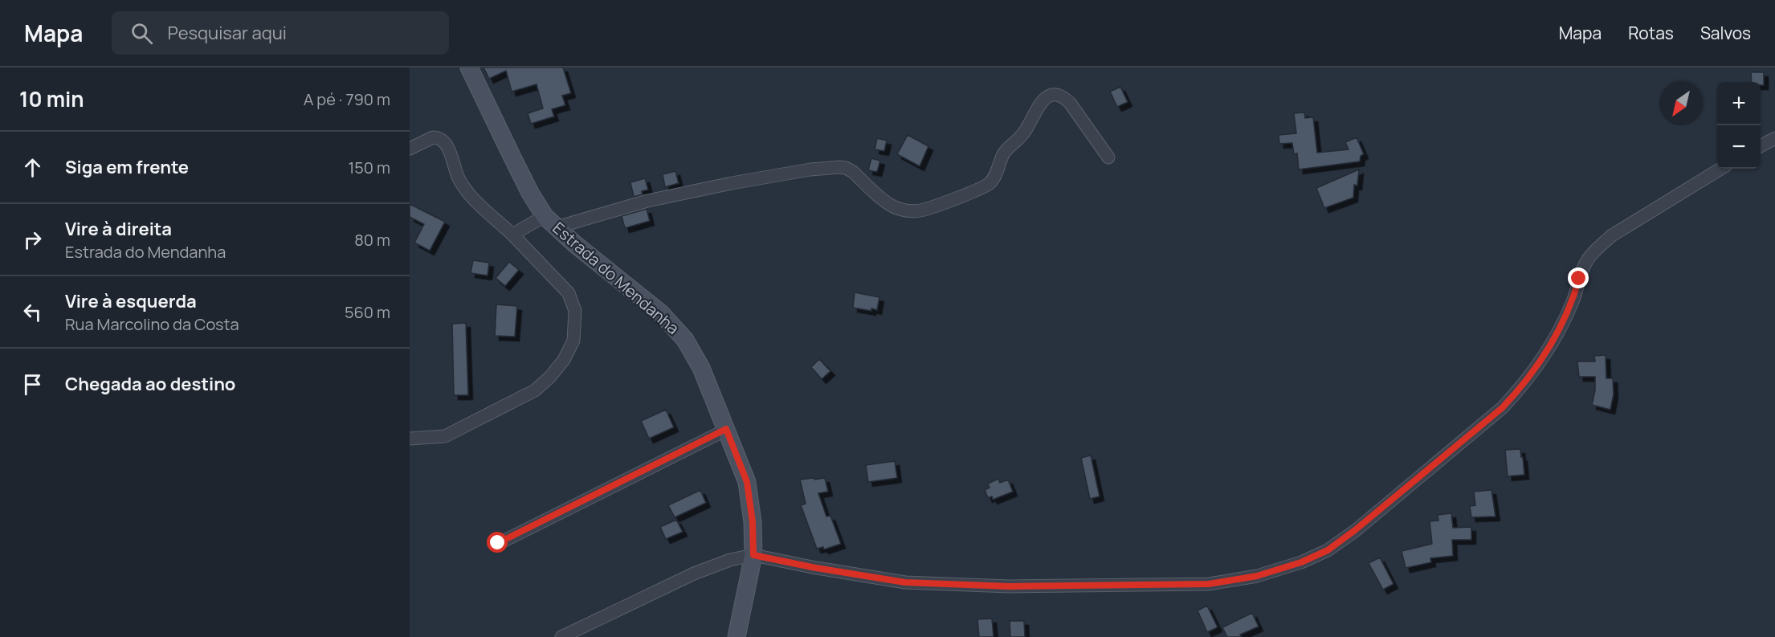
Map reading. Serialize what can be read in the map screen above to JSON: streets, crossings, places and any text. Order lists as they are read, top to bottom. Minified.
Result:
{"streets":{"main road":["Estrada do Mendanha"]},"north":"bottom left","page":{"header":"Mapa","search":"Pesquisar aqui","nav":["Mapa","Rotas","Salvos"],"heading":["10 min","A pé · 790 m"],"map_buttons":["+","−"],"list":[["Siga em frente","150 m"],["Vire à direita","Estrada do Mendanha","80 m"],["Vire à esquerda","Rua Marcolino da Costa","560 m"],"Chegada ao destino"]}}
